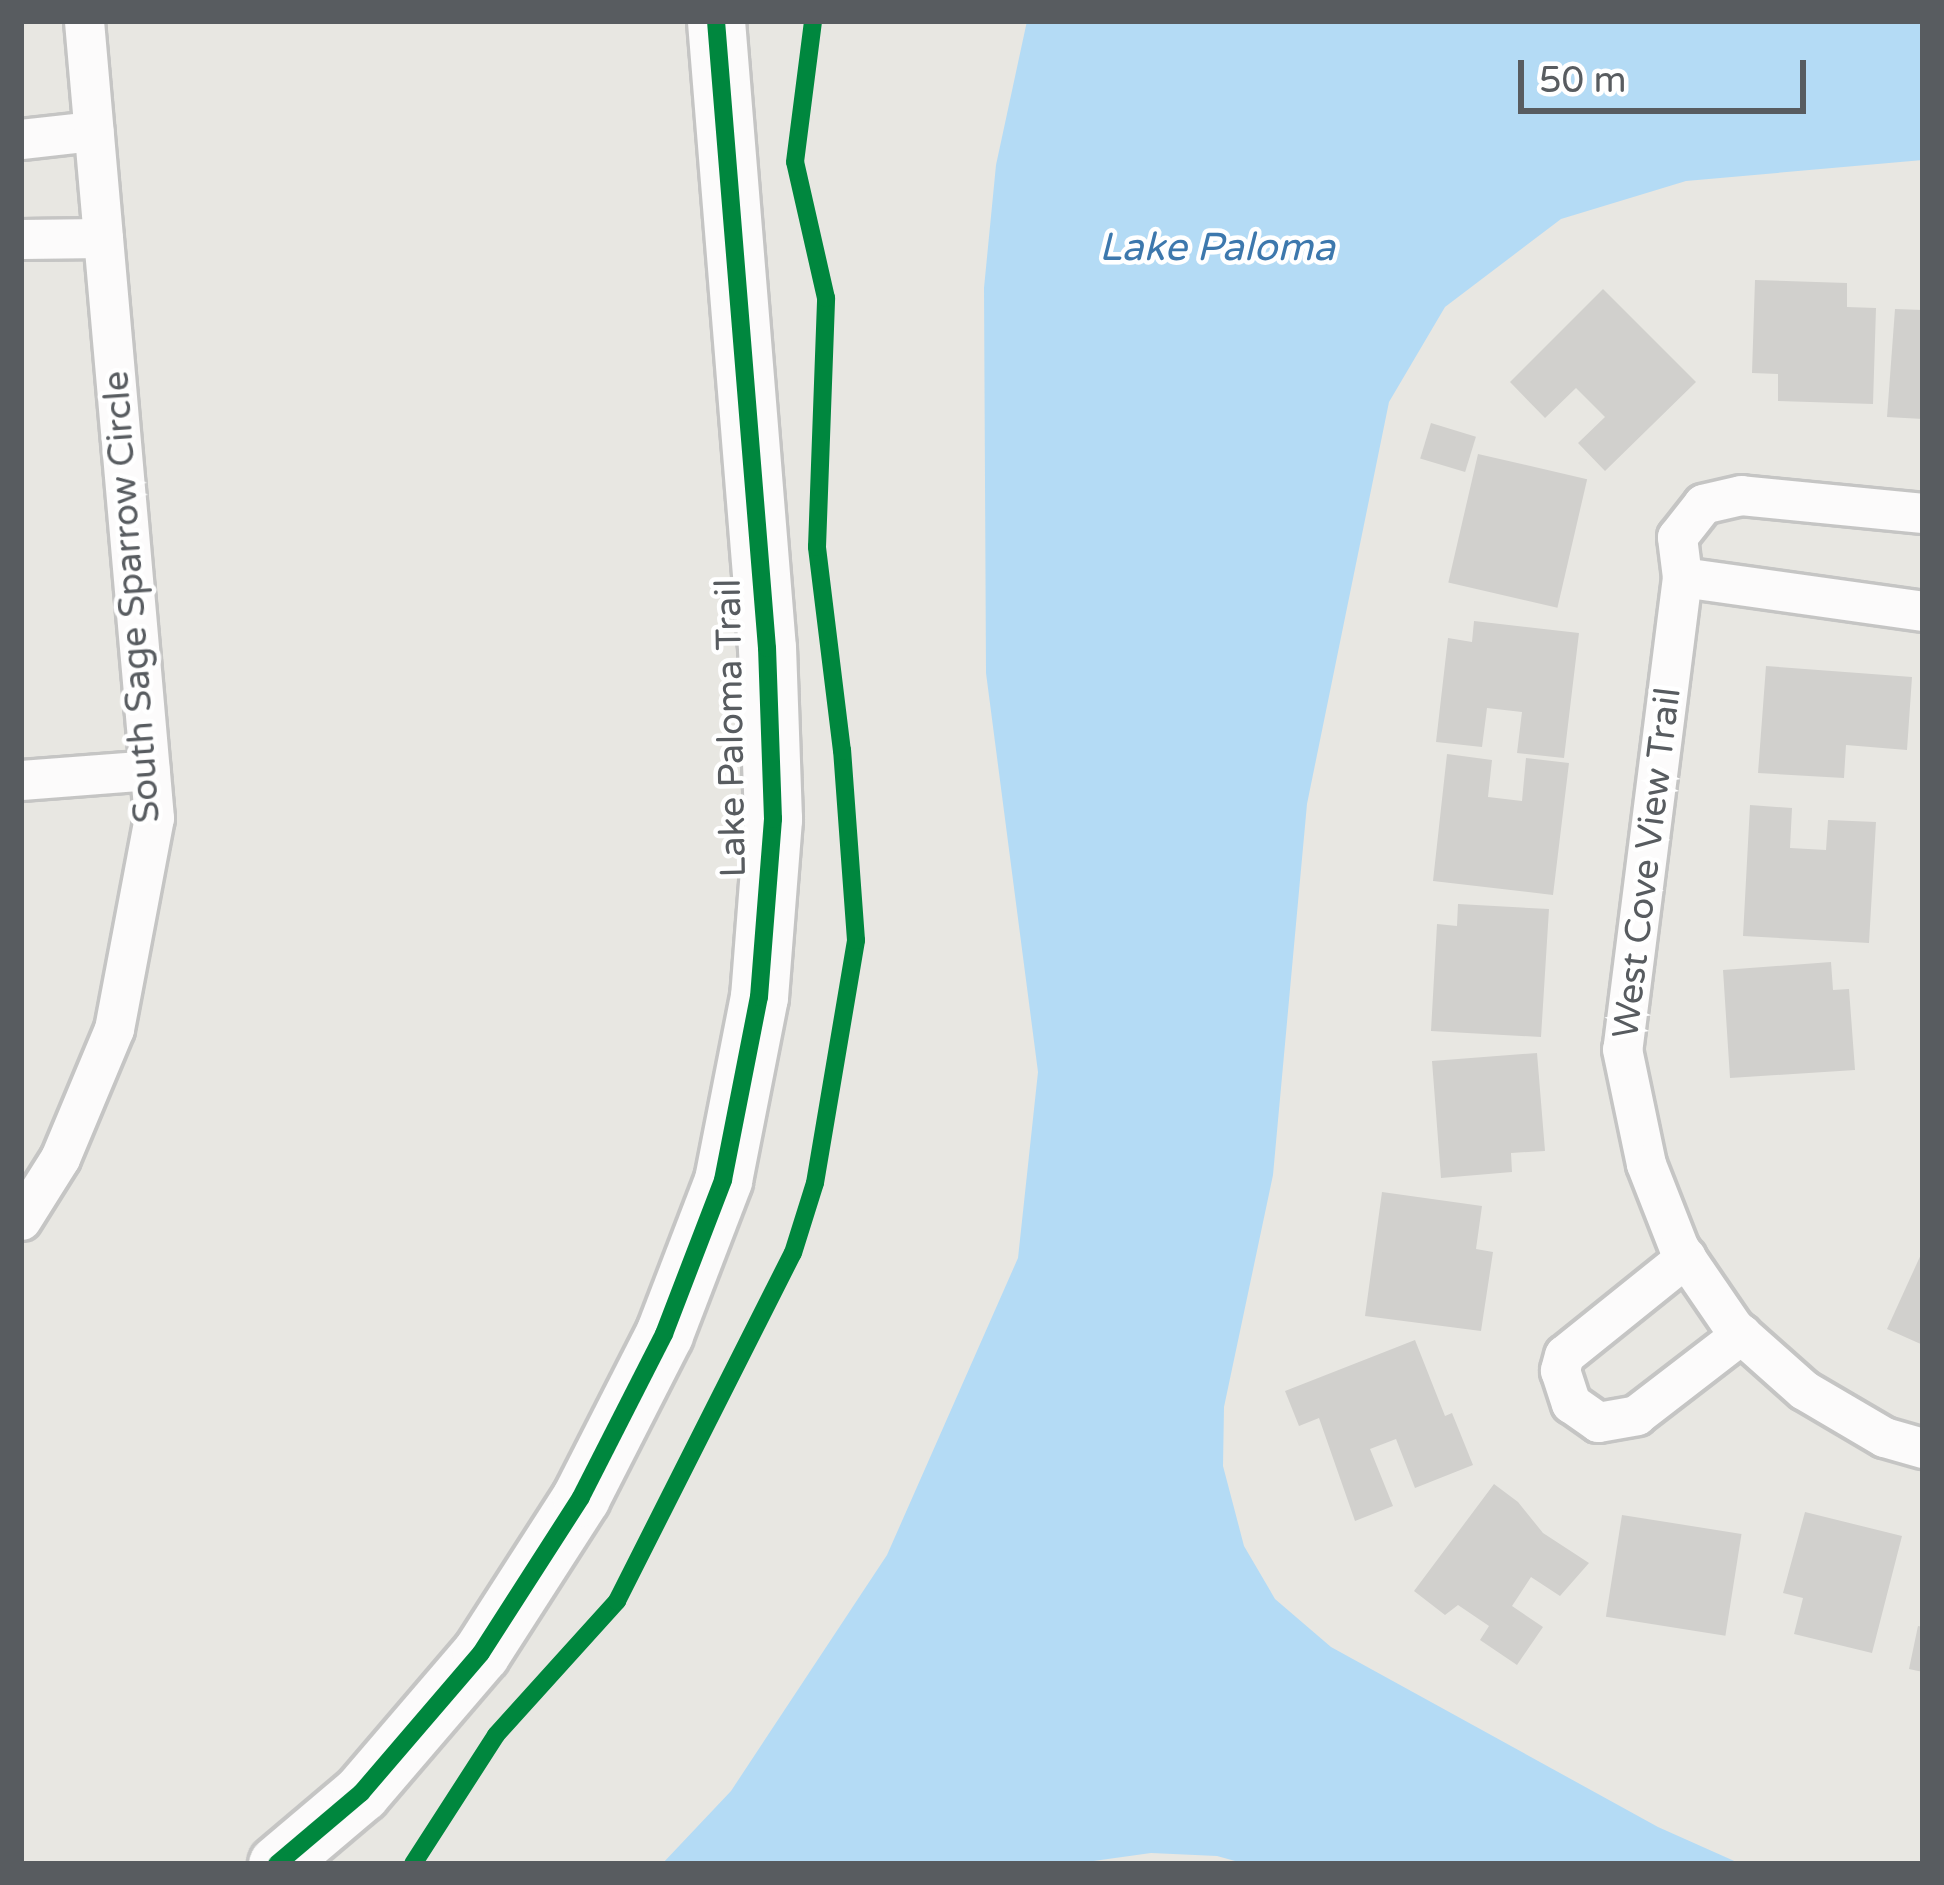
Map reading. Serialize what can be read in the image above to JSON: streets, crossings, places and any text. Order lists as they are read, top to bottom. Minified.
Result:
{"streets":{"street":["South Sage Sparrow Circle","Lake Paloma Trail","West Cove View Trail"]},"water":["Lake Paloma"],"scale_bar":"50 m"}
